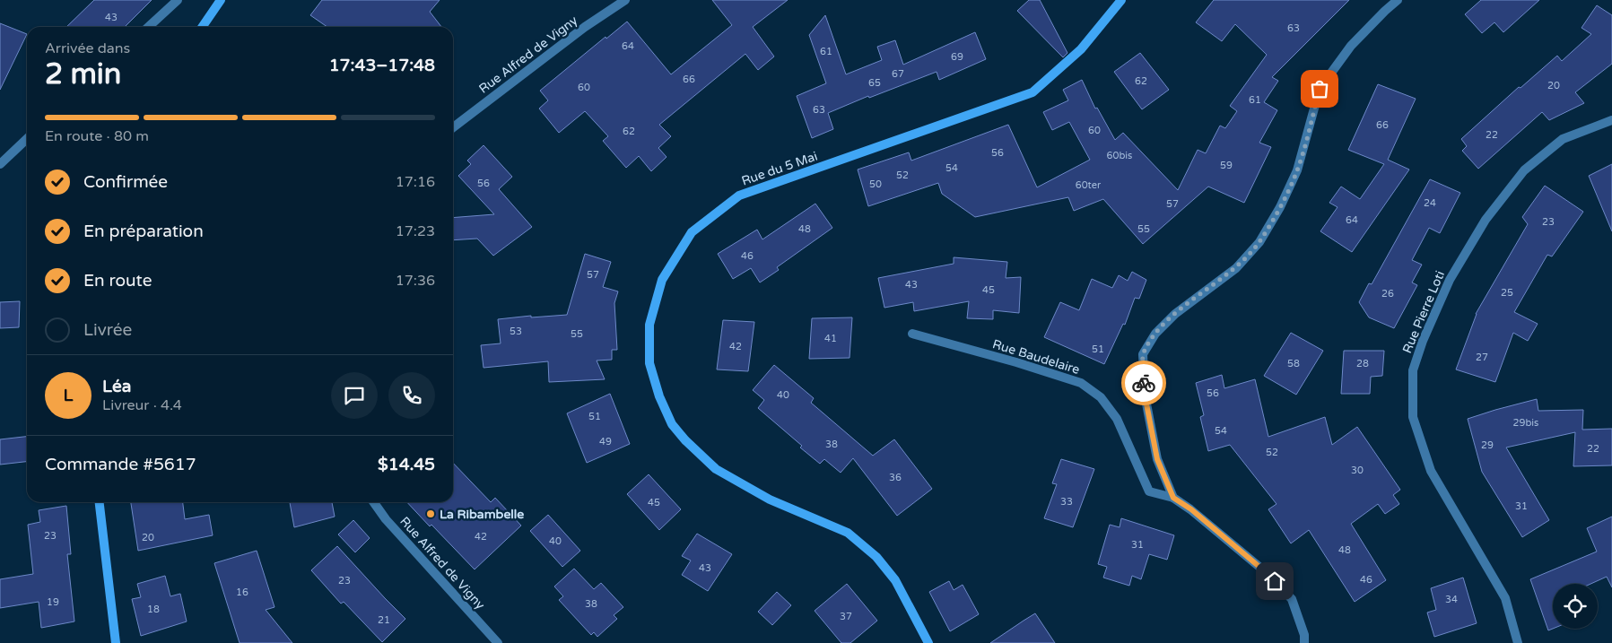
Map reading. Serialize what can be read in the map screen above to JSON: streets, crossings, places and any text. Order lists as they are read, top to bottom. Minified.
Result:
{"streets":{"main road":["Rue du 5 Mai"],"street":["Rue Alfred de Vigny","Rue Pierre Loti","Rue Baudelaire"]},"places":["La Ribambelle"],"house_numbers":["43","63","64","61","69","67","66","62","65","20","60","61","63","66","60","62","22","56","60bis","59","54","52","56","50","60ter","24","57","64","23","48","55","46","57","43","45","25","26","53","55","41","42","51","27","58","28","56","40","51","29bis","54","49","38","29","22","52","30","36","33","45","31","23","42","20","40","31","48","43","46","23","16","34","19","38","18","37","21"],"page":{"heading":["2 min","Arrivée dans","17:43–17:48"],"panel":["Léa","Livreur · 4.4","Commande #5617","$14.45"],"bar":"En route · 80 m","list":[["Confirmée","17:16"],["En préparation","17:23"],["En route","17:36"],"Livrée"],"round":"L"}}
